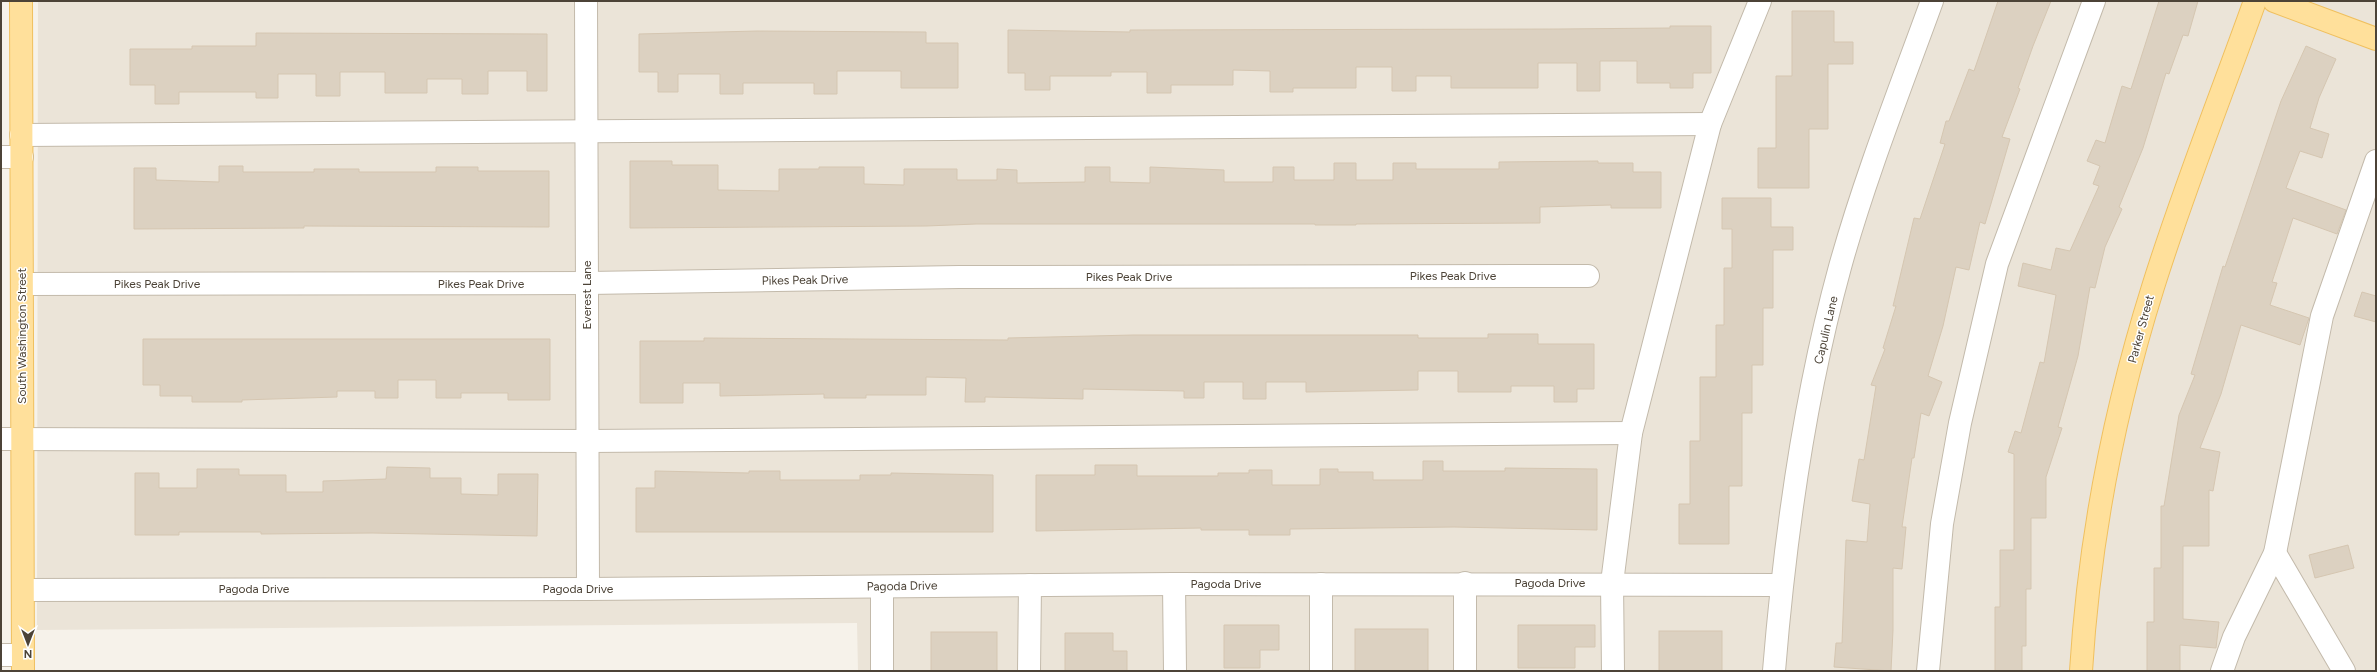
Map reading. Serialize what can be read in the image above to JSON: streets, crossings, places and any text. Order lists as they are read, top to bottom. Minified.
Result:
{"streets":{"main road":["Parker Street","South Washington Street"],"street":["Pikes Peak Drive","Everest Lane","Capulin Lane","Pagoda Drive"]},"crossings":[["Pikes Peak Drive","Everest Lane"],["Pikes Peak Drive","South Washington Street"],["Everest Lane","Pagoda Drive"],["Capulin Lane","Pagoda Drive"],["South Washington Street","Pagoda Drive"]],"north":"bottom"}
